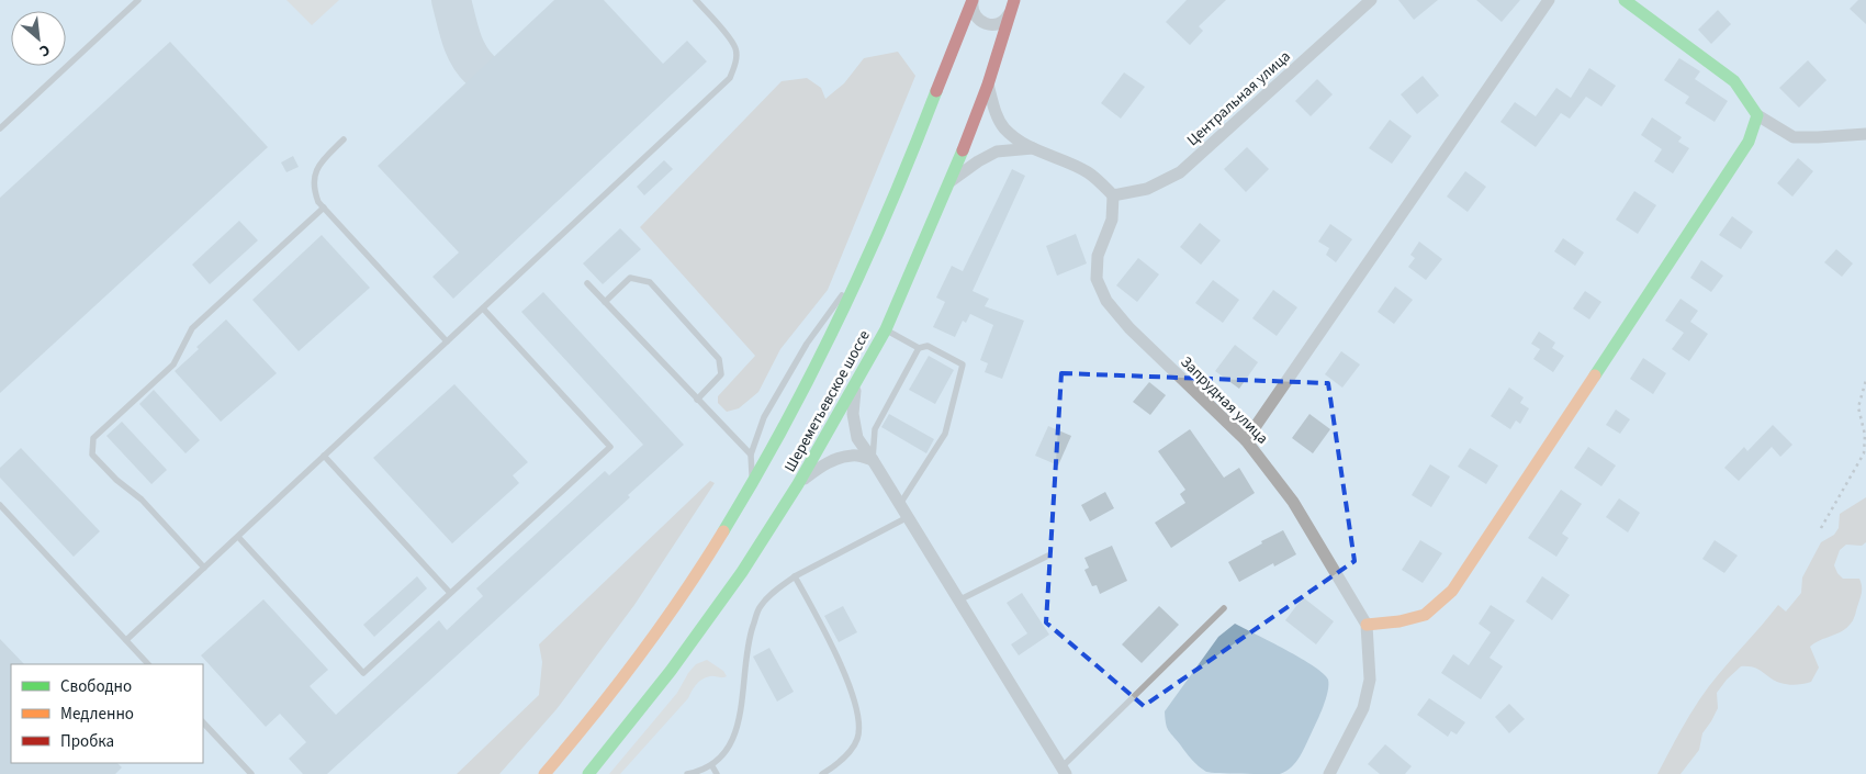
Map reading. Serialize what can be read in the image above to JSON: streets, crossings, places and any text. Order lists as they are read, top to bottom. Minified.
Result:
{"streets":{"main road":["Шереметьевское шоссе"],"street":["Центральная улица","Запрудная улица"]},"crossings":[["Центральная улица","Запрудная улица"]],"legend":["Свободно","Медленно","Пробка"],"north":"bottom right"}
